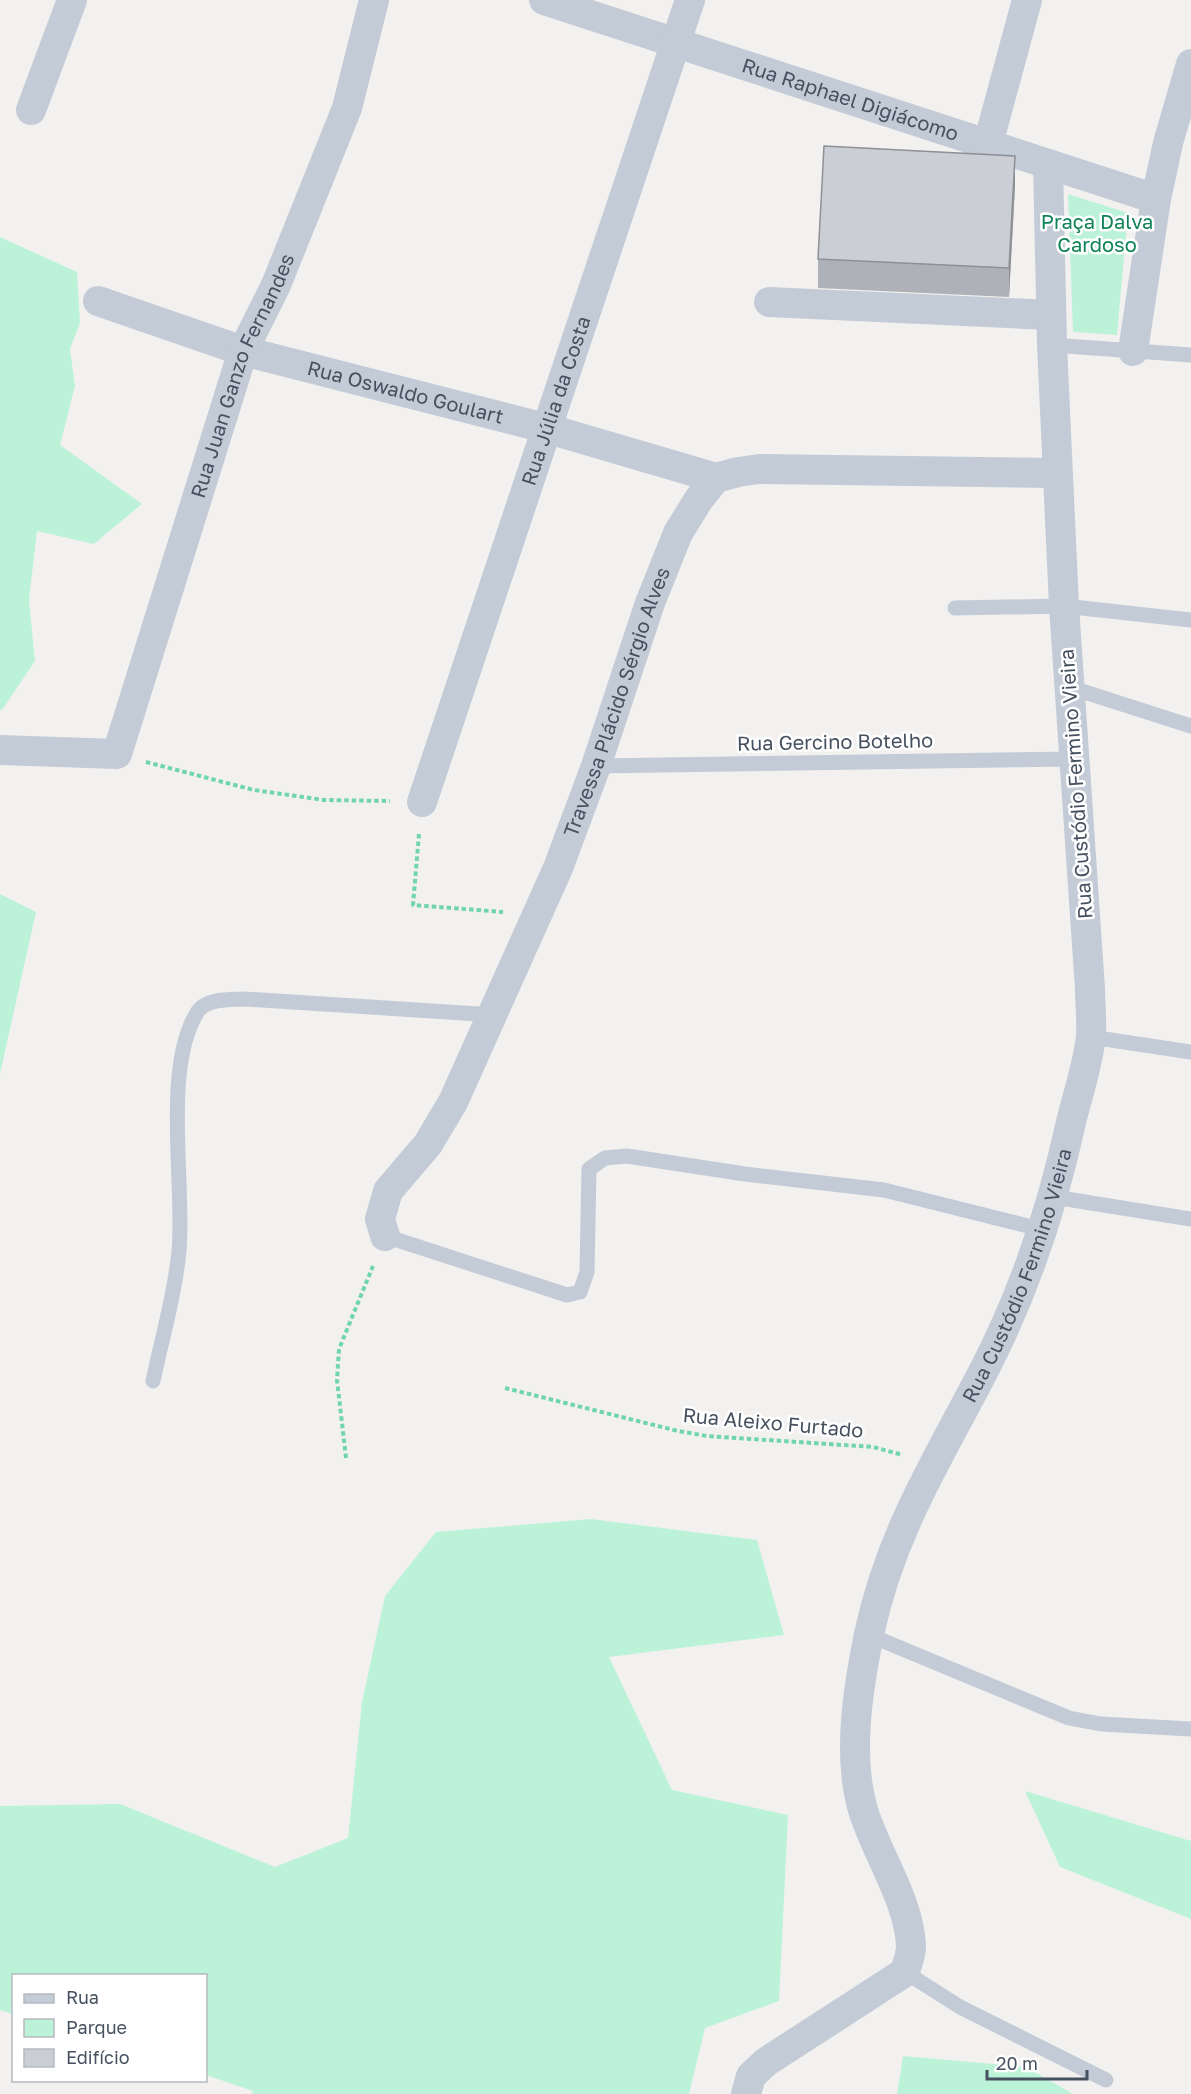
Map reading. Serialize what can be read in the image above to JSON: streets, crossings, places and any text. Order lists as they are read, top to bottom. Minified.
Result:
{"streets":{"street":["Rua Raphael Digiácomo","Rua Juan Ganzo Fernandes","Rua Oswaldo Goulart","Rua Júlia da Costa","Travessa Plácido Sérgio Alves","Rua Custódio Fermino Vieira"],"lane":["Rua Gercino Botelho"],"path":["Rua Aleixo Furtado"]},"crossings":[["Rua Raphael Digiácomo","Rua Júlia da Costa"],["Rua Raphael Digiácomo","Rua Custódio Fermino Vieira"],["Rua Juan Ganzo Fernandes","Rua Oswaldo Goulart"],["Rua Oswaldo Goulart","Rua Júlia da Costa"],["Rua Oswaldo Goulart","Travessa Plácido Sérgio Alves"],["Travessa Plácido Sérgio Alves","Rua Gercino Botelho"],["Rua Gercino Botelho","Rua Custódio Fermino Vieira"],["Rua Custódio Fermino Vieira","Rua Aleixo Furtado"]],"parks":["Praça Dalva Cardoso"],"legend":["Rua","Parque","Edifício"],"scale_bar":"20 m"}
